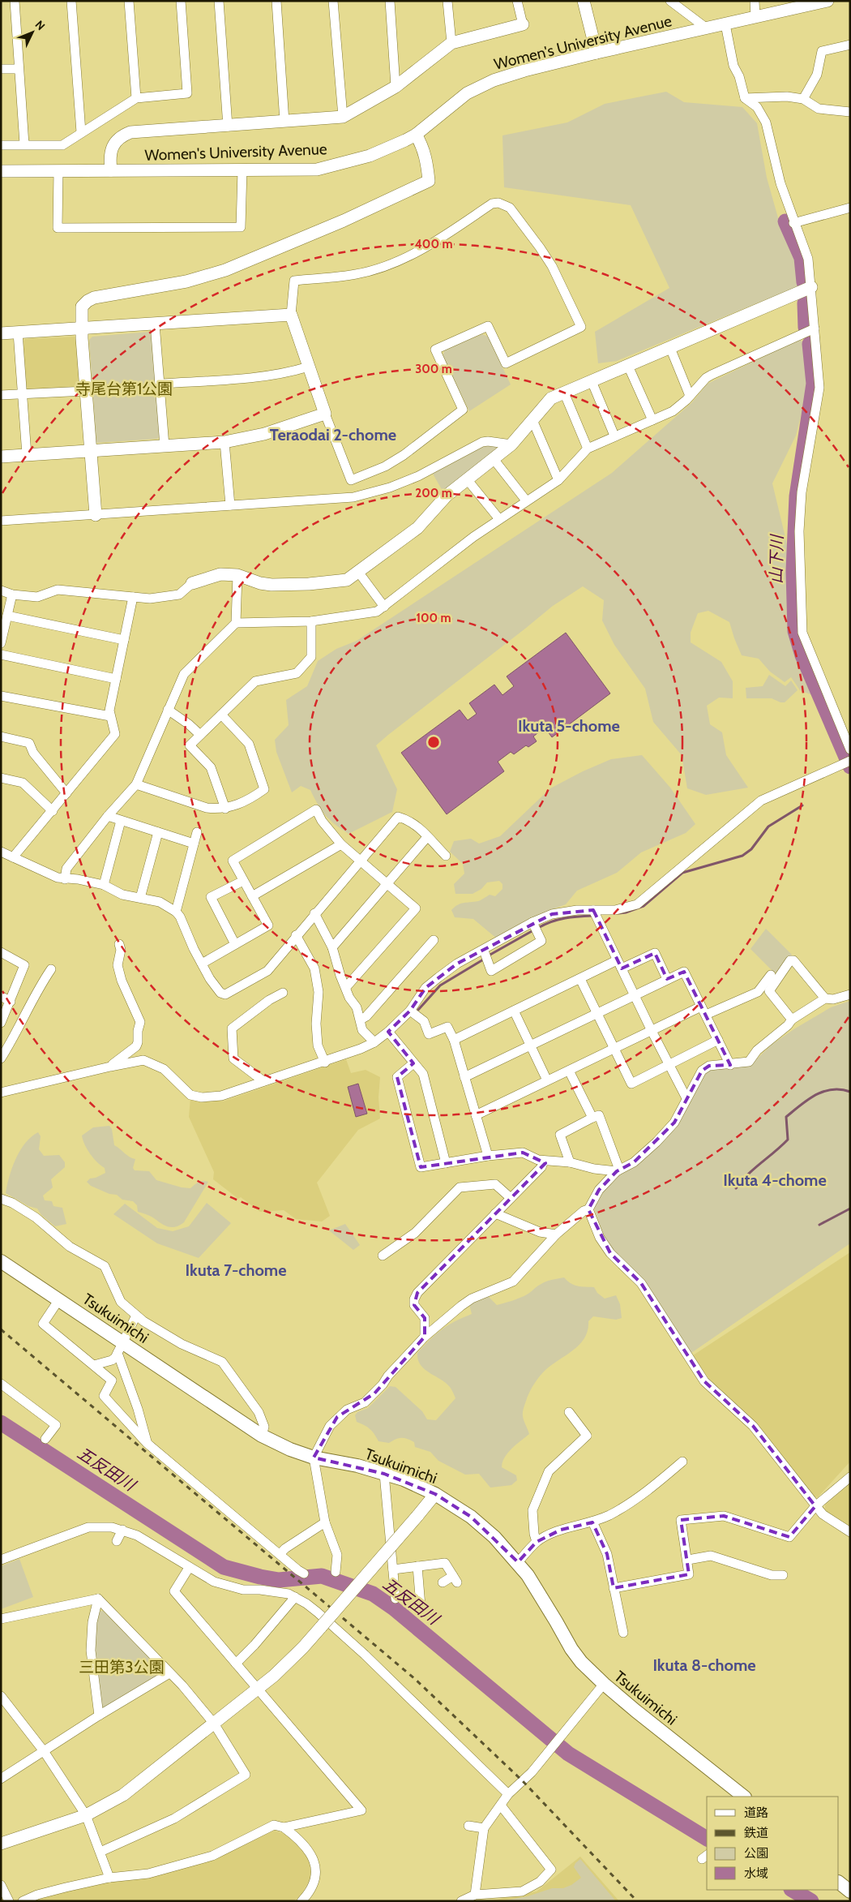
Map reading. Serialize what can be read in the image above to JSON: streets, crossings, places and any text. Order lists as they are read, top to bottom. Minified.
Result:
{"streets":{"main road":["Tsukuimichi"],"street":["Women's University Avenue"]},"districts":["Teraodai 2-chome","Ikuta 5-chome","Ikuta 4-chome","Ikuta 7-chome","Ikuta 8-chome"],"water":["山下川","五反田川"],"parks":["寺尾台第1公園","三田第3公園"],"legend":["道路","鉄道","公園","水域"],"north":"top right","rings":["400 m","300 m","200 m","100 m"]}
